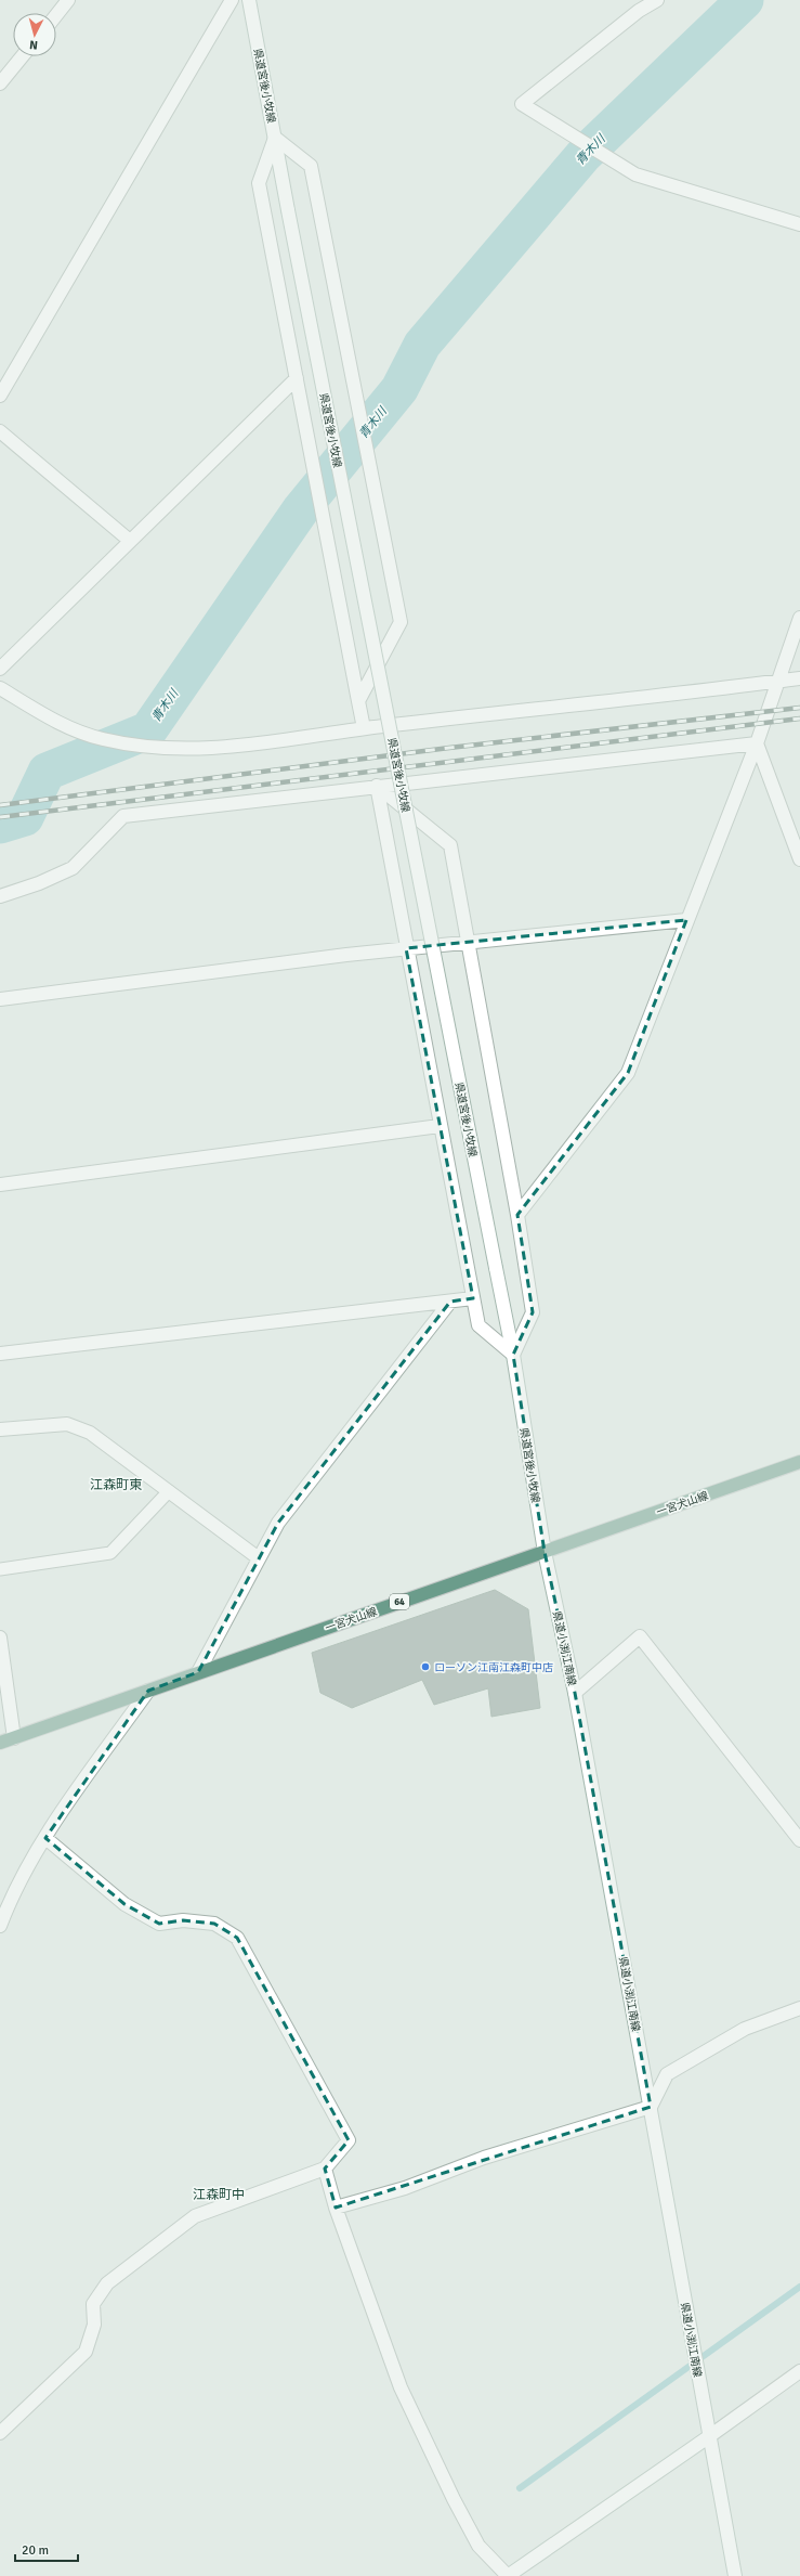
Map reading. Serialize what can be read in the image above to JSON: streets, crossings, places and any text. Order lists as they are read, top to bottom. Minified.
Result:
{"streets":{"main road":["一宮犬山線","64"],"street":["県道宮後小牧線","県道小渕江南線"]},"crossings":[["県道宮後小牧線","一宮犬山線"],["県道宮後小牧線","県道小渕江南線"],["一宮犬山線","県道小渕江南線"]],"districts":["江森町東","江森町中"],"water":["青木川"],"places":["ローソン江南江森町中店"],"scale_bar":"20 m","north":"bottom"}
